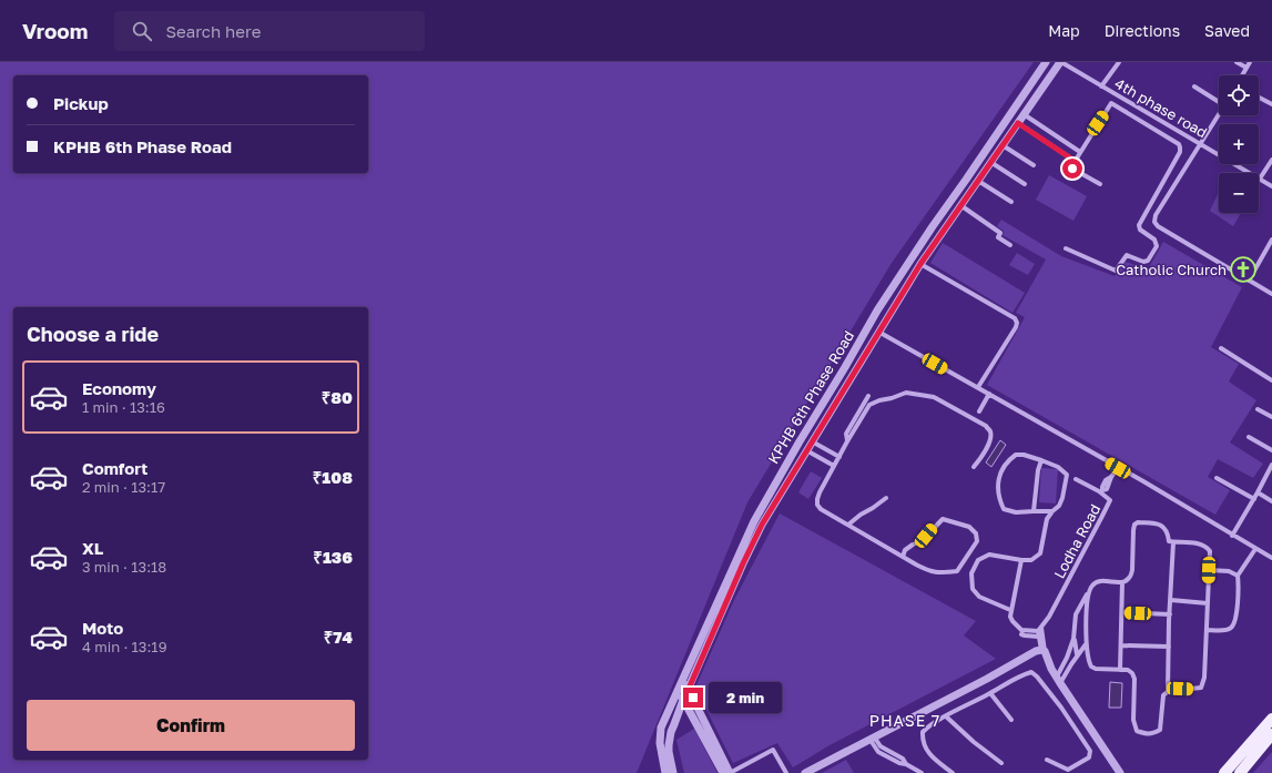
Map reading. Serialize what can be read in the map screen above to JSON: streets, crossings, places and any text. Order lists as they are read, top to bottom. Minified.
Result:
{"streets":{"street":["4th phase road","KPHB 6th Phase Road","Lodha Road"]},"crossings":[["4th phase road","KPHB 6th Phase Road"]],"districts":["PHASE 7"],"places":{"church":["Catholic Church"]},"page":{"header":"Vroom","search":"Search here","nav":["Map","Directions","Saved"],"map_buttons":["+","−"],"banner":["Pickup","KPHB 6th Phase Road"],"heading":"Choose a ride","list":[{"name":"Economy","note":"1 min · 13:16","value":"₹80"},{"name":"Comfort","note":"2 min · 13:17","value":"₹108"},{"name":"XL","note":"3 min · 13:18","value":"₹136"},{"name":"Moto","note":"4 min · 13:19","value":"₹74"}],"bubble":"2 min","buttons":"Confirm"}}
